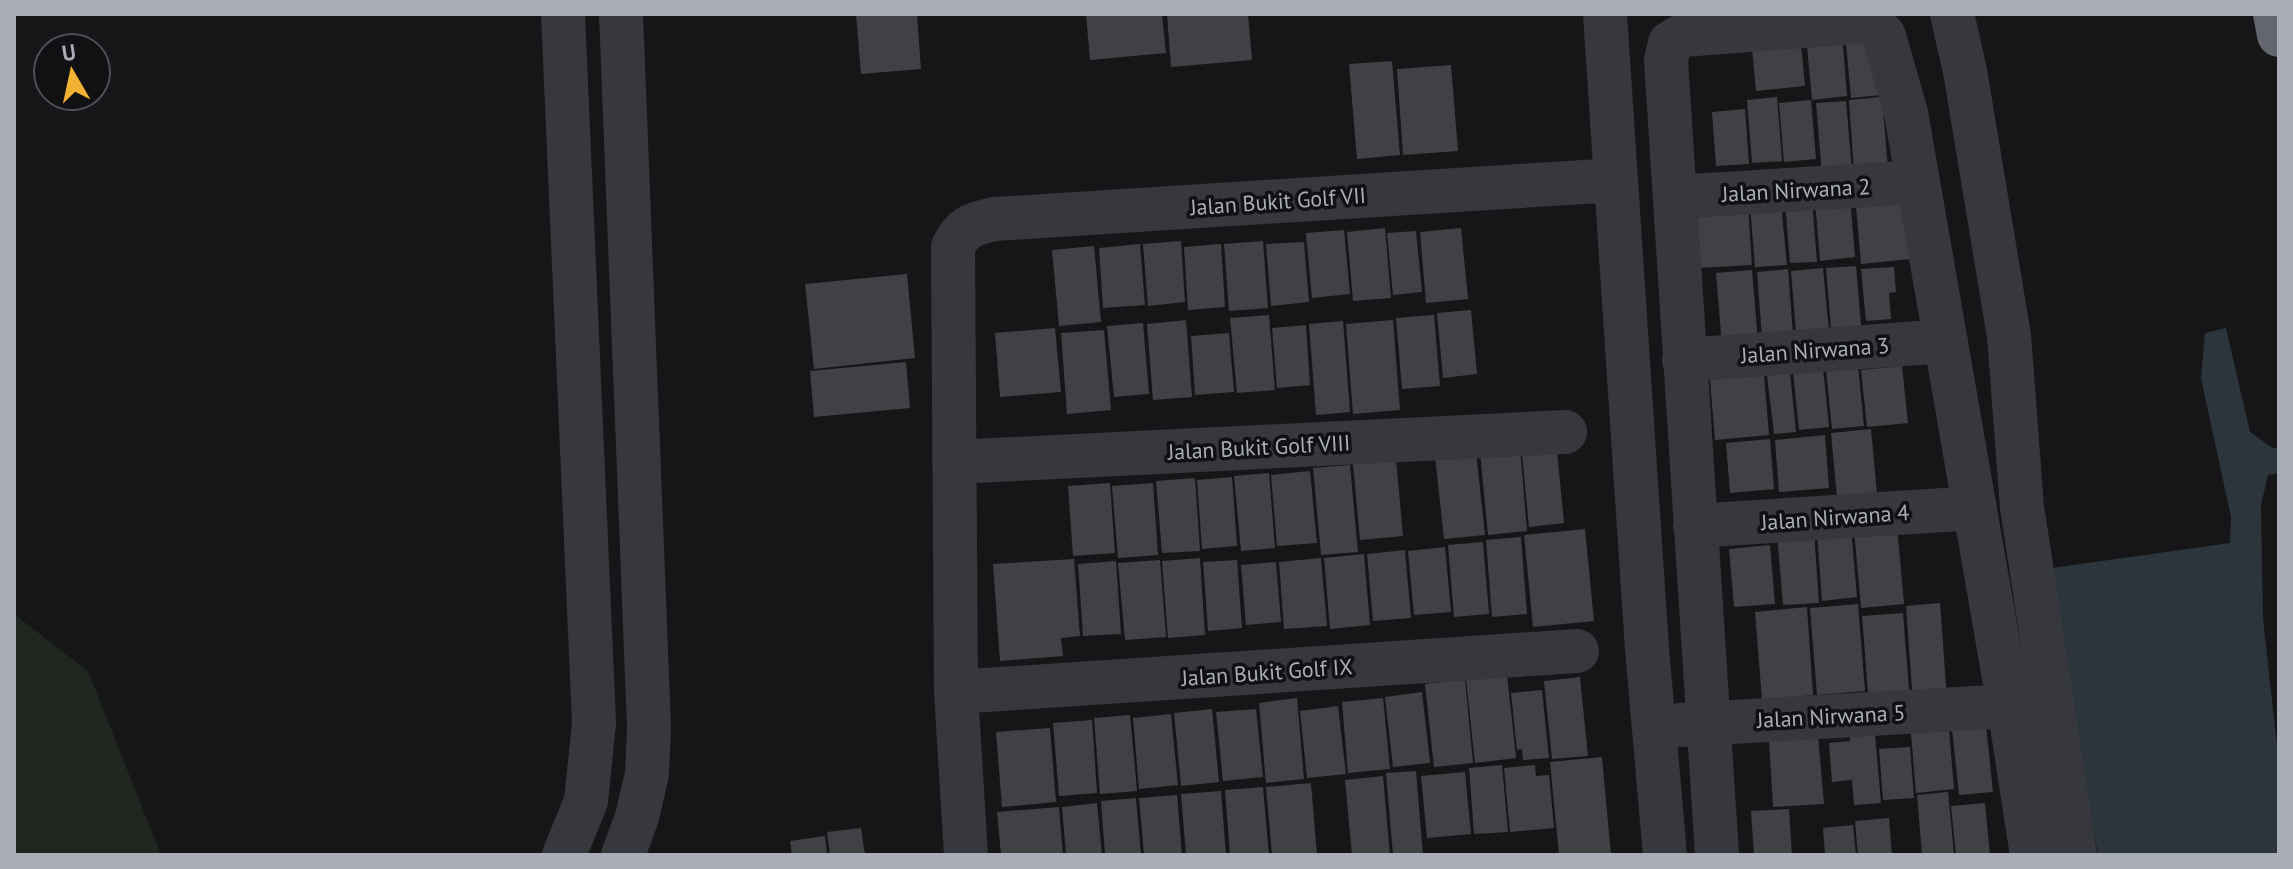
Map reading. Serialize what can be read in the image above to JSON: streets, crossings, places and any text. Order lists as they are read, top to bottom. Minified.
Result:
{"streets":{"street":["Jalan Nirwana 2","Jalan Bukit Golf VII","Jalan Nirwana 3","Jalan Bukit Golf VIII","Jalan Nirwana 4","Jalan Bukit Golf IX","Jalan Nirwana 5"]},"crossings":[["Jalan Bukit Golf VII","Jalan Bukit Golf VIII"]],"north":"top"}
